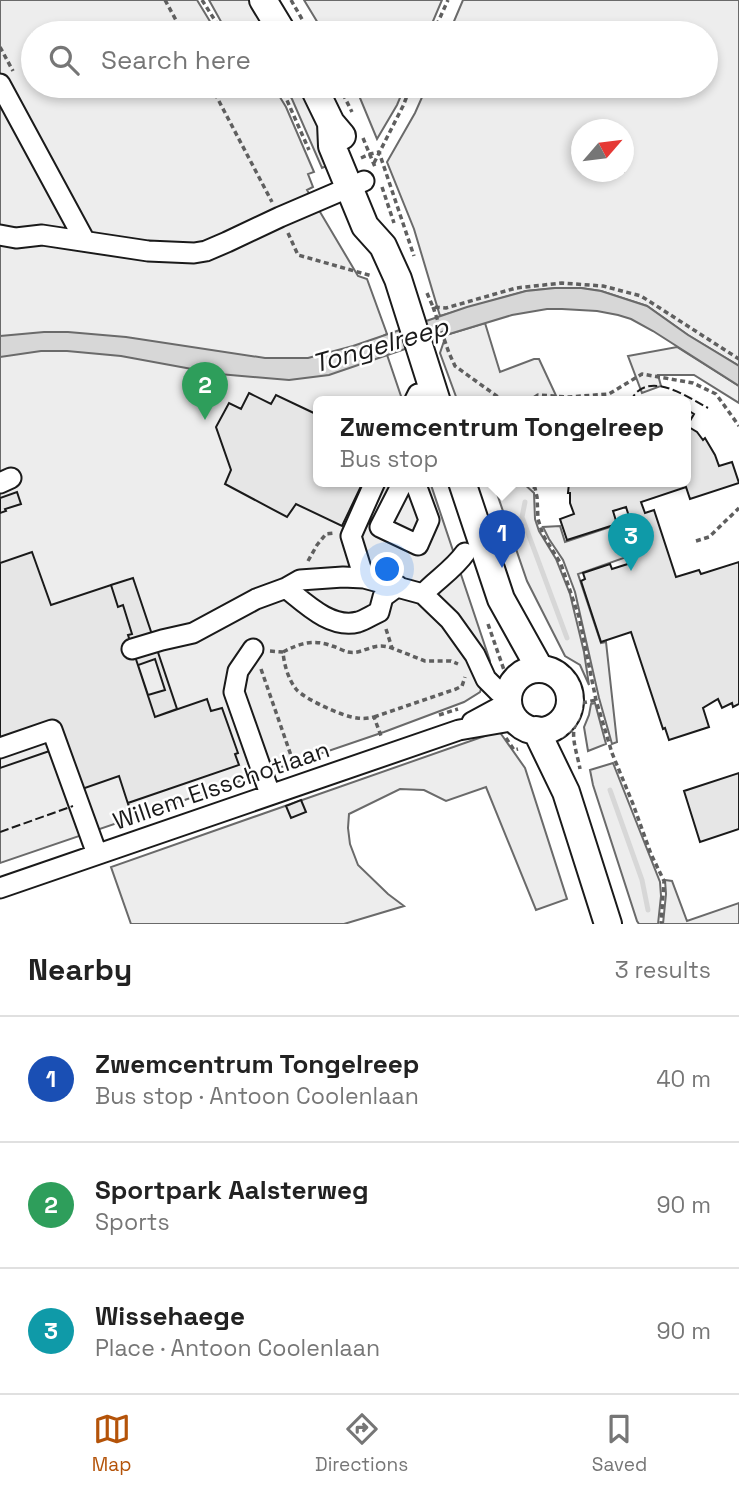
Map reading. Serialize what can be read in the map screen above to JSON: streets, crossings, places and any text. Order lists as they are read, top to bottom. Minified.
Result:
{"streets":{"street":["Willem Elsschotlaan"]},"water":["Tongelreep"],"north":"top right","page":{"search":"Search here","pins":["2","1","3"],"popup":["Zwemcentrum Tongelreep","Bus stop"],"heading":["Nearby","3 results"],"list":[{"mark":"1","name":"Zwemcentrum Tongelreep","note":"Bus stop · Antoon Coolenlaan","value":"40 m"},{"mark":"2","name":"Sportpark Aalsterweg","note":"Sports","value":"90 m"},{"mark":"3","name":"Wissehaege","note":"Place · Antoon Coolenlaan","value":"90 m"}],"nav":["Map","Directions","Saved"]}}
